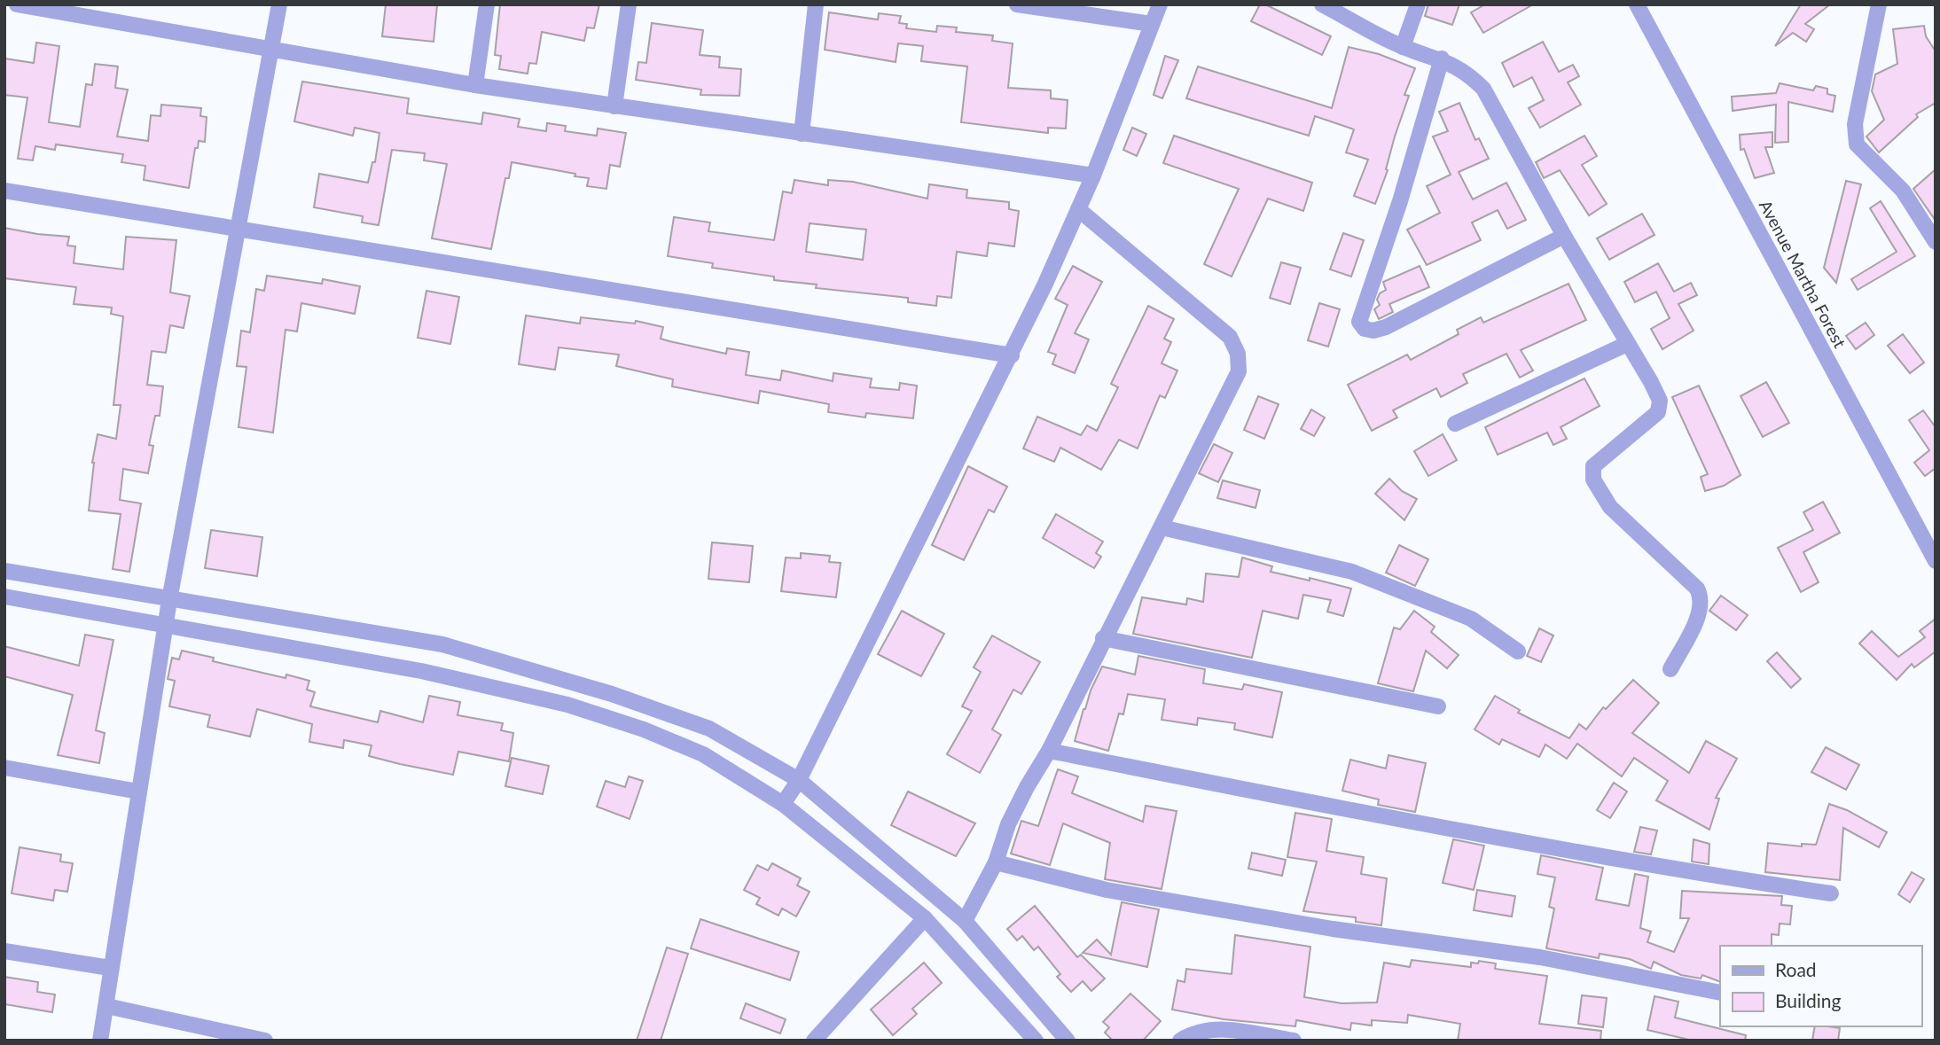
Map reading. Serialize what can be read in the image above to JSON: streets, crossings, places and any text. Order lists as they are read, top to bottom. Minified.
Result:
{"streets":{"street":["Avenue Martha Forest"]},"legend":["Road","Building"]}
